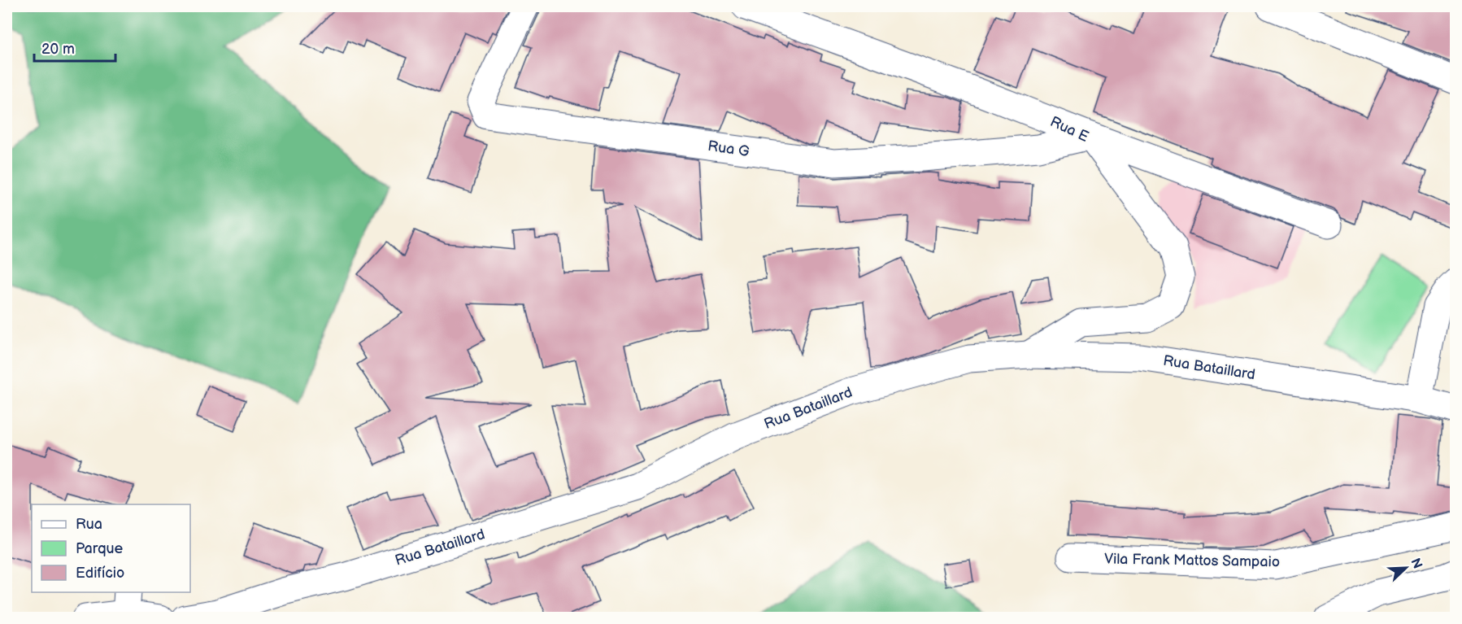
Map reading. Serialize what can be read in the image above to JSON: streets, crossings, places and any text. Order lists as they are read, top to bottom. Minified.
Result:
{"streets":{"street":["Rua E","Rua G","Rua Bataillard","Vila Frank Mattos Sampaio"]},"crossings":[["Rua E","Rua G"],["Rua E","Rua Bataillard"]],"legend":["Rua","Parque","Edifício"],"scale_bar":"20 m","north":"top right"}
